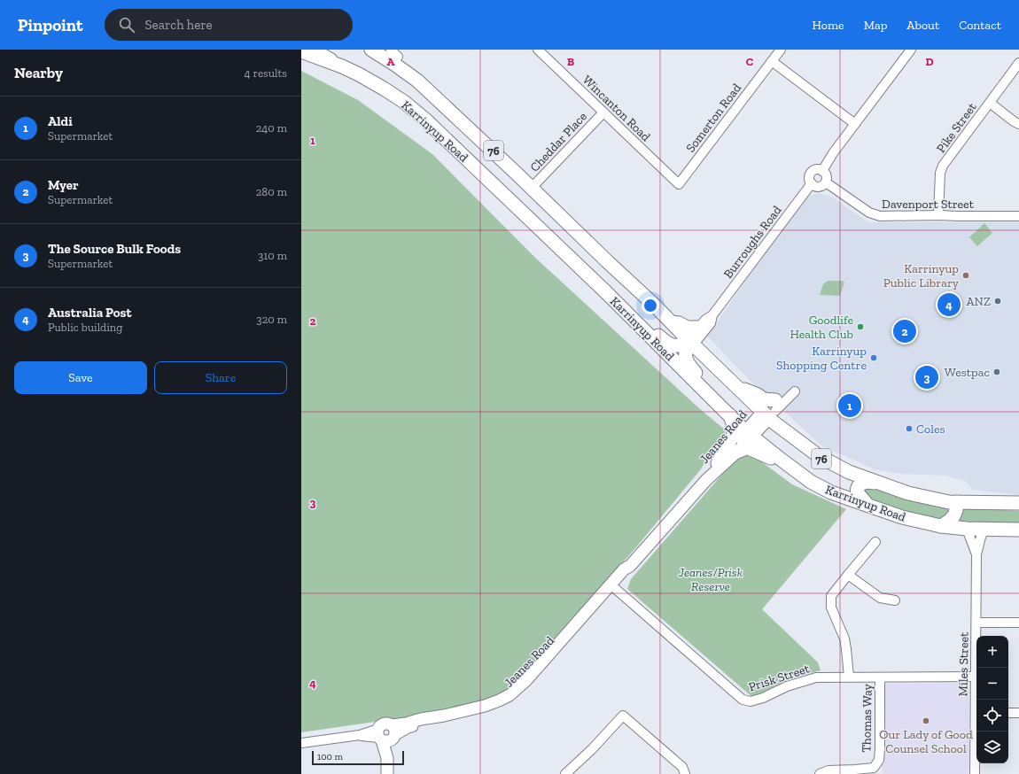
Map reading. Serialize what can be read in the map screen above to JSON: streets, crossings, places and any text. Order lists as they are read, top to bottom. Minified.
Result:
{"streets":{"highway":["Karrinyup Road","76"],"main road":["Jeanes Road"],"street":["Wincanton Road","Somerton Road","Pike Street","Cheddar Place","Davenport Street","Burroughs Road","Miles Street","Prisk Street","Thomas Way"]},"crossings":[["Wincanton Road","Somerton Road"],["Wincanton Road","Cheddar Place"],["Pike Street","Davenport Street"],["Karrinyup Road","Cheddar Place"],["Karrinyup Road","Burroughs Road"],["Karrinyup Road","Jeanes Road"],["Karrinyup Road","Miles Street"],["Davenport Street","Burroughs Road"],["Jeanes Road","Prisk Street"],["Miles Street","Prisk Street"],["Prisk Street","Thomas Way"]],"parks":["Jeanes/Prisk Reserve"],"places":["Karrinyup Public Library","ANZ","Goodlife Health Club","Karrinyup Shopping Centre","Westpac","Coles","Our Lady of Good Counsel School"],"scale_bar":"100 m","page":{"header":"Pinpoint","search":"Search here","nav":["Home","Map","About","Contact"],"heading":["Nearby","4 results"],"list":[{"mark":"1","name":"Aldi","note":"Supermarket","value":"240 m"},{"mark":"2","name":"Myer","note":"Supermarket","value":"280 m"},{"mark":"3","name":"The Source Bulk Foods","note":"Supermarket","value":"310 m"},{"mark":"4","name":"Australia Post","note":"Public building","value":"320 m"}],"pins":["4","2","3","1"],"buttons":["Save","Share"],"map_buttons":["+","−"],"scale":"100 m"},"grid":{"columns":["A","B","C","D"],"rows":["1","2","3","4"]}}
